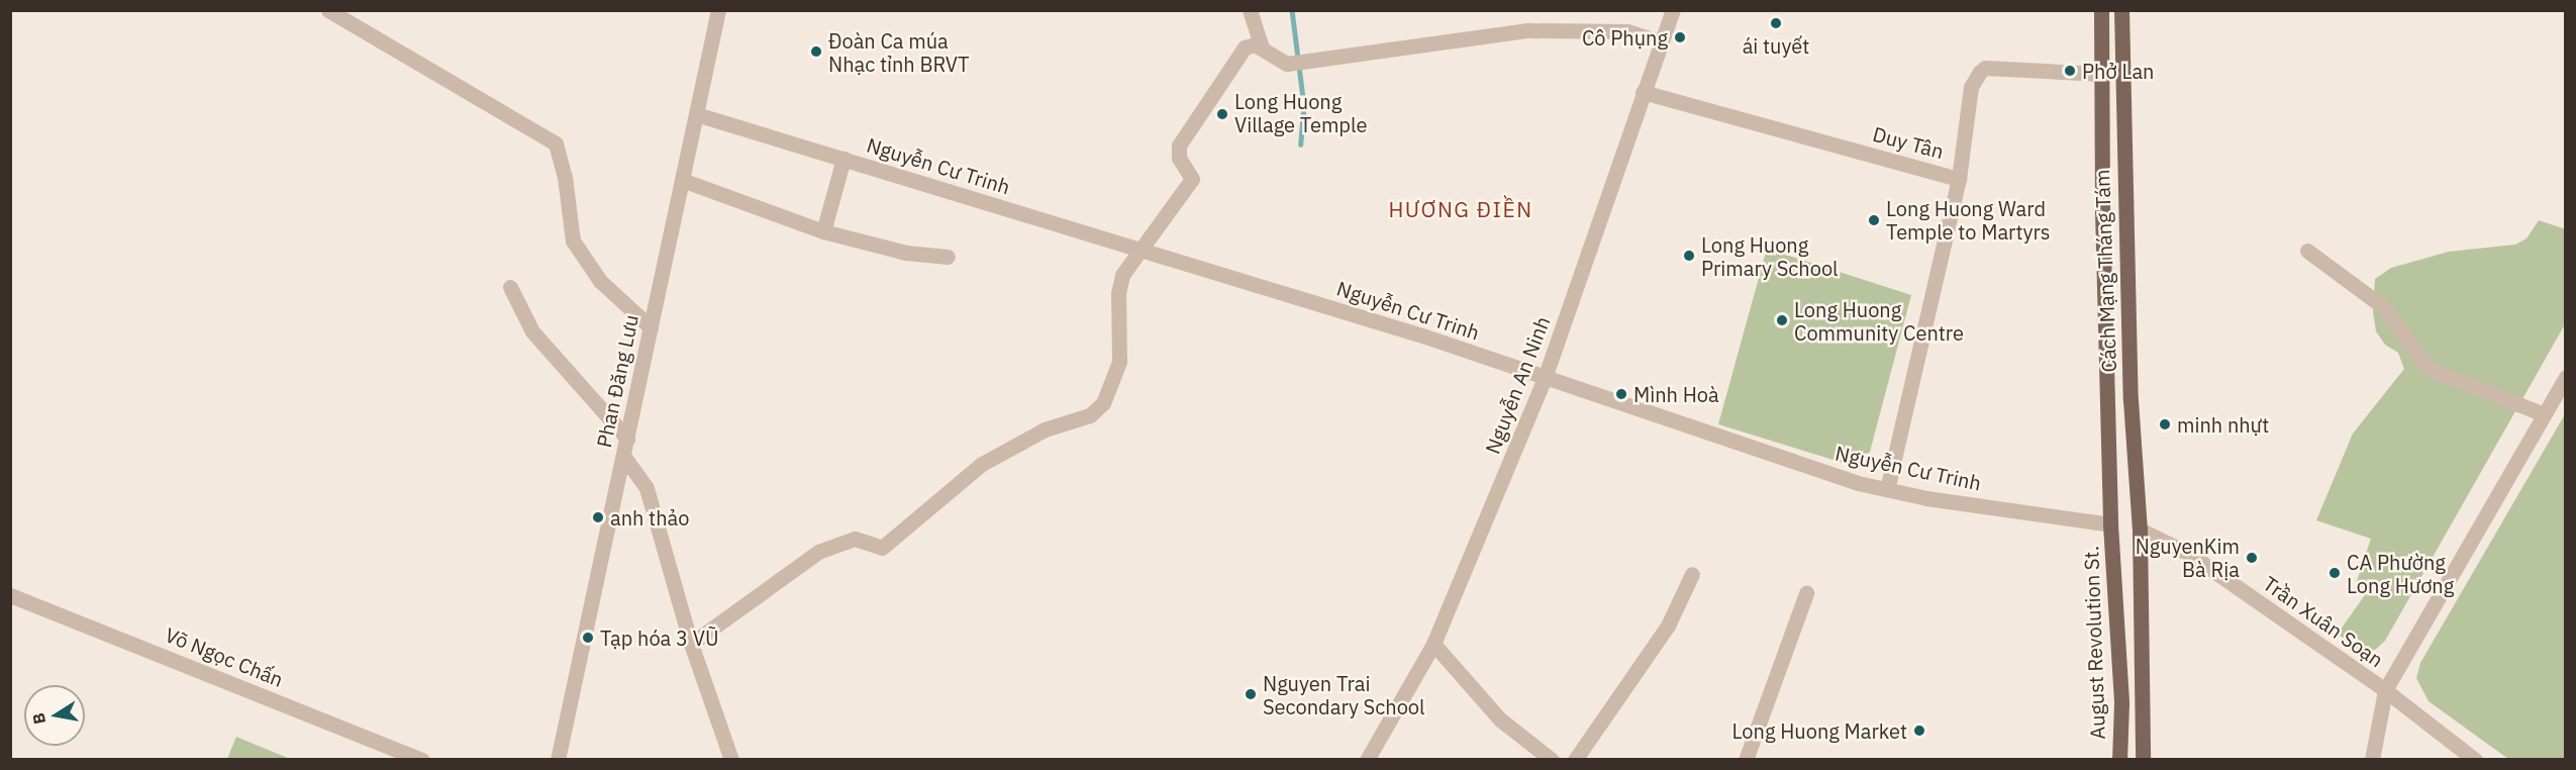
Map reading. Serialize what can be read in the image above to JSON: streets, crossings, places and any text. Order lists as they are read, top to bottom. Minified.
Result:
{"streets":{"main road":["Cách Mạng Tháng Tám","August Revolution St."],"street":["Duy Tân","Nguyễn Cư Trinh","Phan Đăng Lưu","Nguyễn An Ninh","Trần Xuân Soạn","Võ Ngọc Chấn"]},"crossings":[["Duy Tân","Nguyễn Cư Trinh"],["Duy Tân","Nguyễn An Ninh"],["Nguyễn Cư Trinh","Cách Mạng Tháng Tám"],["Nguyễn Cư Trinh","Phan Đăng Lưu"],["Nguyễn Cư Trinh","Nguyễn An Ninh"],["Nguyễn Cư Trinh","August Revolution St."],["Cách Mạng Tháng Tám","Trần Xuân Soạn"],["Cách Mạng Tháng Tám","August Revolution St."]],"districts":["HƯƠNG ĐIỀN"],"places":["ái tuyết","Cô Phụng","Đoàn Ca múa Nhạc tỉnh BRVT","Phở Lan","Long Huong Village Temple","Long Huong Ward Temple to Martyrs","Long Huong Primary School","Long Huong Community Centre","Mình Hoà","minh nhựt","anh thảo","NguyenKim Bà Rịa","CA Phường Long Hương","Tạp hóa 3 VŨ","Nguyen Trai Secondary School","Long Huong Market"],"north":"left"}
